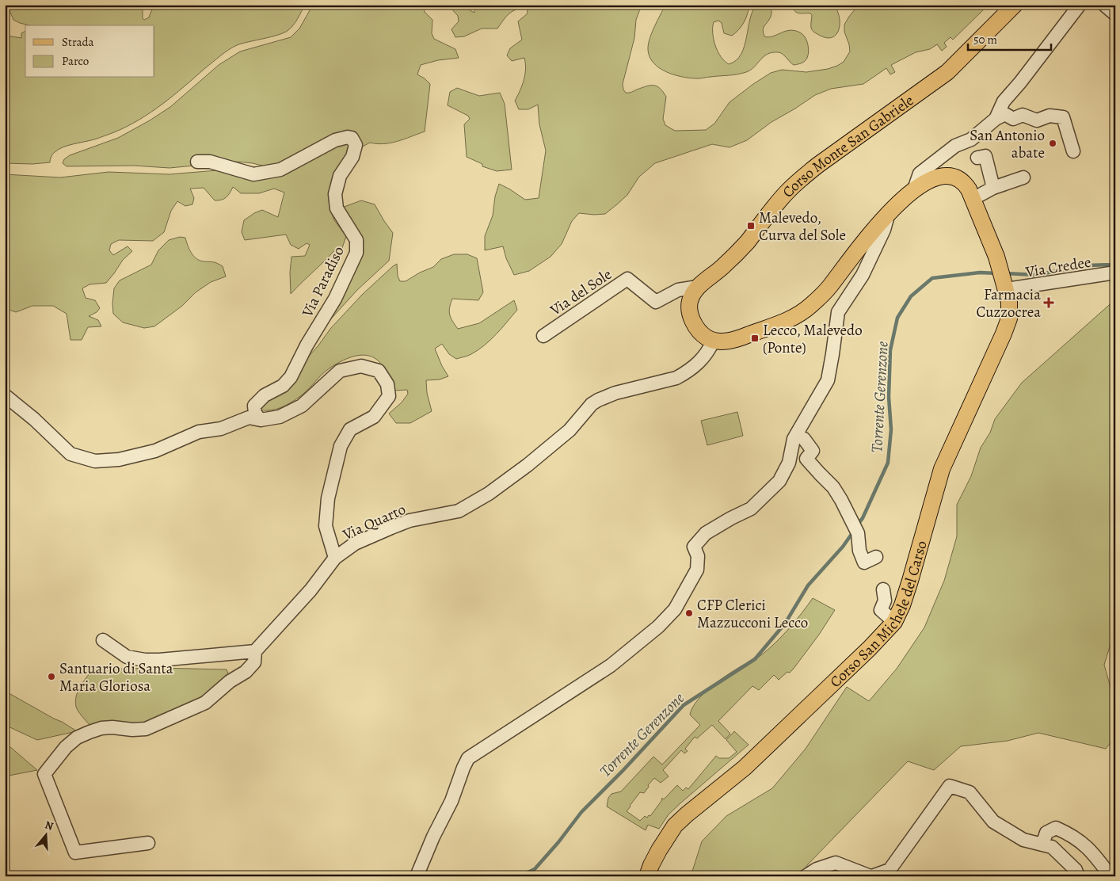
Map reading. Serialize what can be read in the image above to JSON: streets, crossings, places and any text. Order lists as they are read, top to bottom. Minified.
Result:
{"streets":{"main road":["Corso Monte San Gabriele","Corso San Michele del Carso"],"street":["Via Credee","Via Paradiso","Via del Sole","Via Quarto"]},"crossings":[["Corso Monte San Gabriele","Via del Sole"],["Corso Monte San Gabriele","Via Quarto"],["Via Credee","Corso San Michele del Carso"]],"water":["Torrente Gerenzone"],"places":{"other":["San Antonio abate","CFP Clerici Mazzucconi Lecco","Santuario di Santa Maria Gloriosa"],"transit":["Malevedo, Curva del Sole","Lecco, Malevedo (Ponte)"],"health":["Farmacia Cuzzocrea"]},"legend":["Strada","Parco"],"scale_bar":"50 m","north":"top"}
